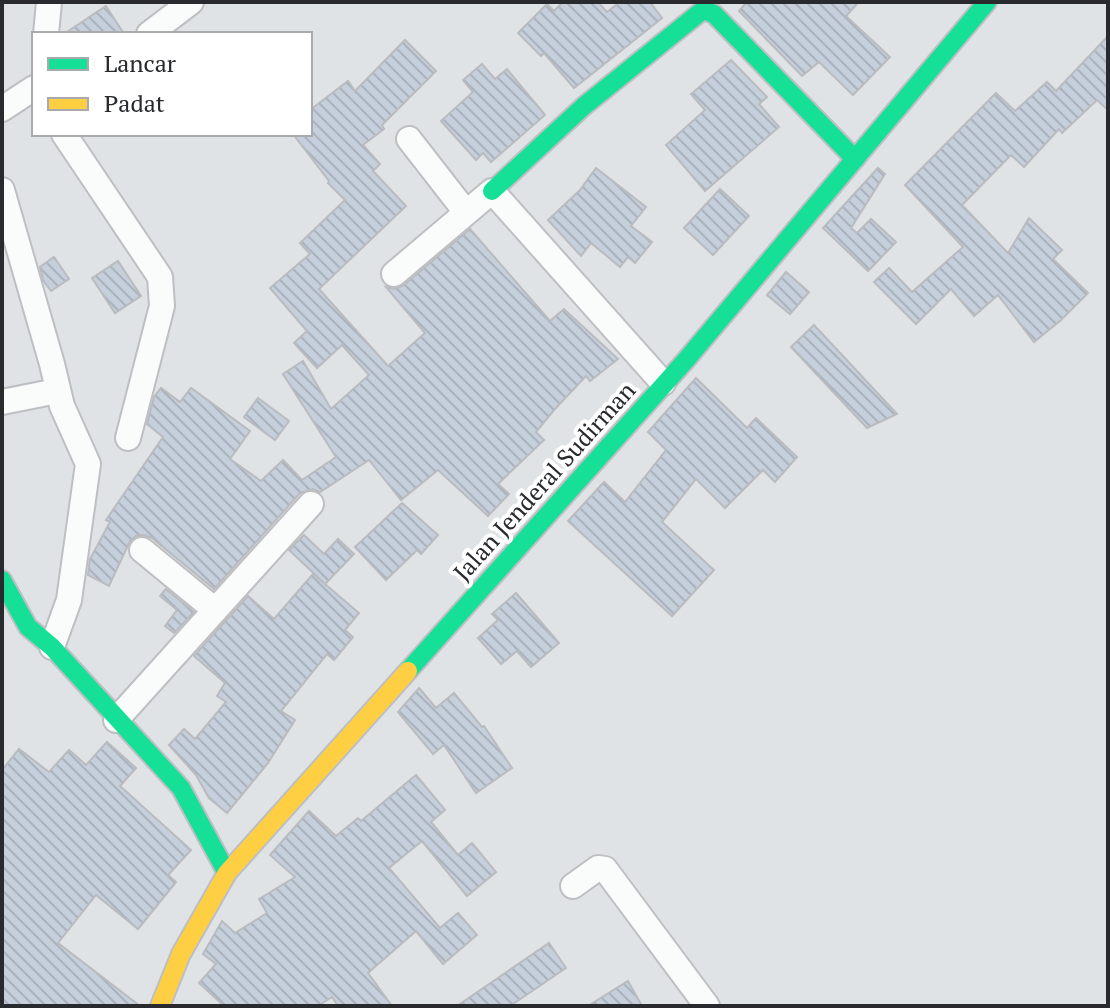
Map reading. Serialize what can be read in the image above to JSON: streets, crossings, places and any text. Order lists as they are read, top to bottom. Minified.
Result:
{"streets":{"main road":["Jalan Jenderal Sudirman"]},"legend":["Lancar","Padat"]}
